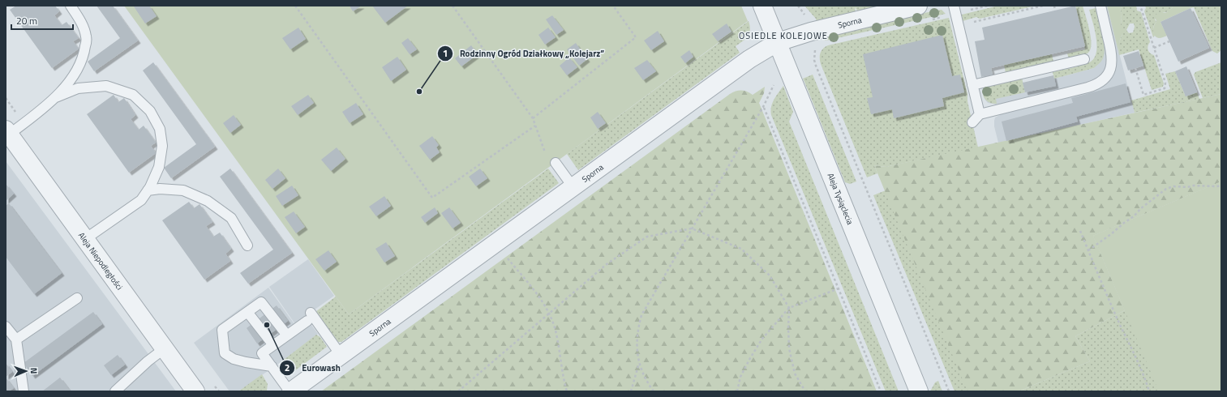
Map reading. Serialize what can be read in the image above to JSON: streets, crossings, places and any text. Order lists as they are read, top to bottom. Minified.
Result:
{"streets":{"street":["Sporna","Aleja Tysiąclecia","Aleja Niepodległości"]},"crossings":[["Sporna","Aleja Tysiąclecia"]],"districts":["OSIEDLE KOLEJOWE"],"places":["Rodzinny Ogród Działkowy „Kolejarz”","Eurowash"],"scale_bar":"20 m","north":"right"}
